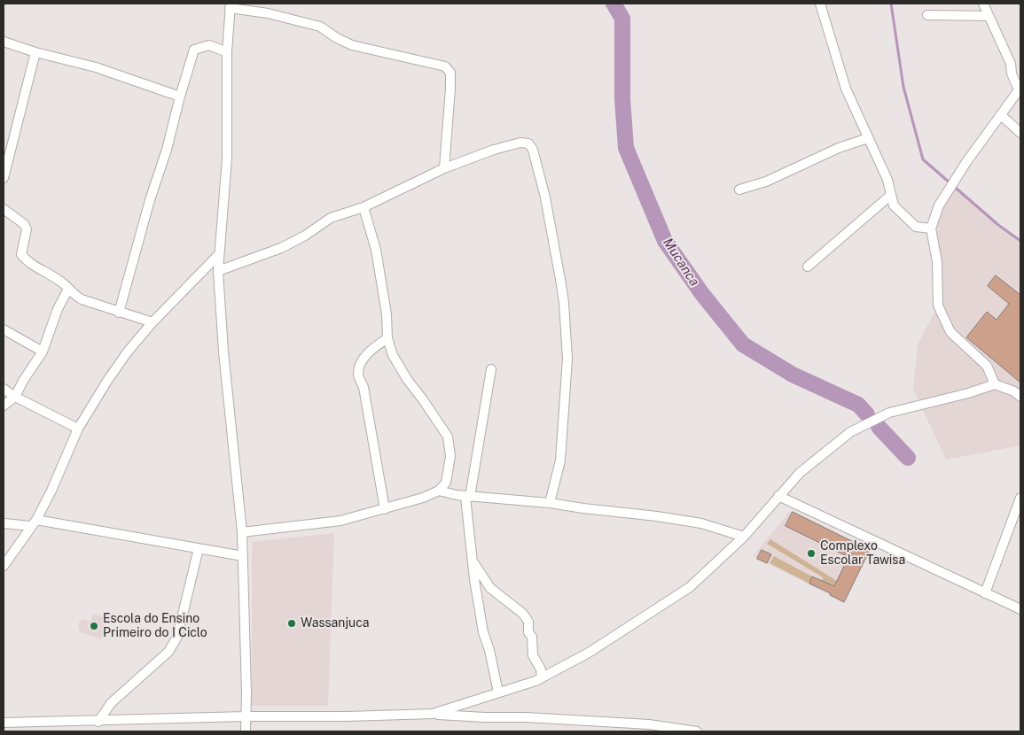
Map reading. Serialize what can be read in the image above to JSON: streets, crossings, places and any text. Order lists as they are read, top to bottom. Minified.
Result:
{"water":["Mucanca"],"places":["Complexo Escolar Tawisa","Wassanjuca","Escola do Ensino Primeiro do I Ciclo"]}
